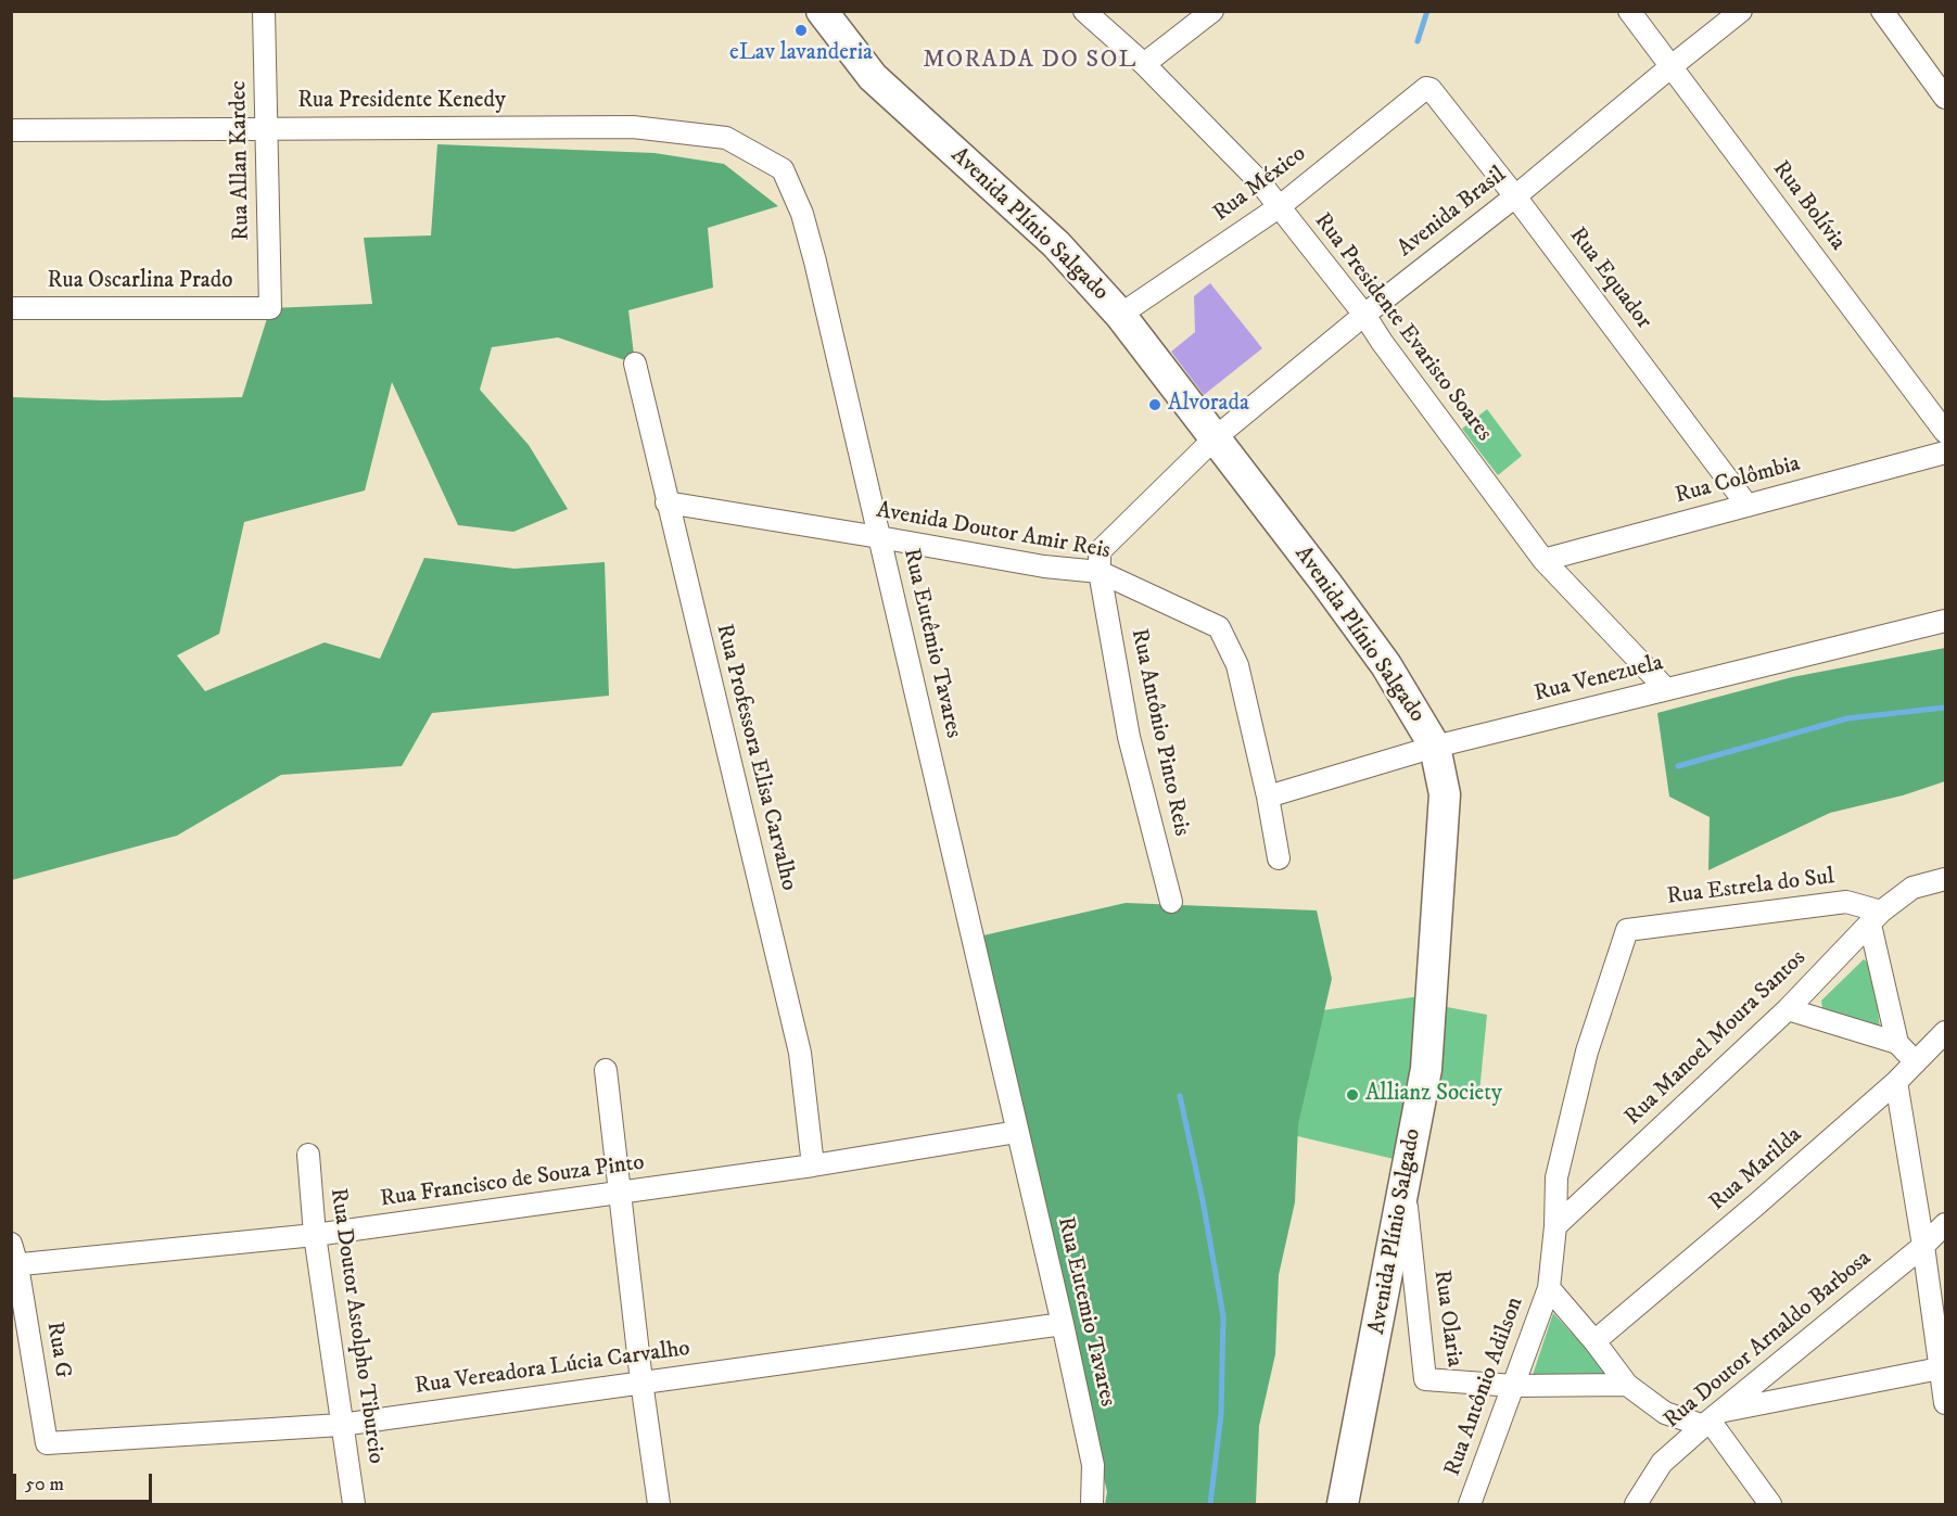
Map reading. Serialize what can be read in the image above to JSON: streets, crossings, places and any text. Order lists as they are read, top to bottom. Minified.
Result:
{"streets":{"street":["Rua Presidente Kenedy","Rua Allan Kardec","Rua México","Rua Bolívia","Avenida Brasil","Avenida Plínio Salgado","Rua Equador","Rua Oscarlina Prado","Rua Presidente Evaristo Soares","Rua Colômbia","Avenida Doutor Amir Reis","Rua Eutêmio Tavares","Rua Venezuela","Rua Antônio Pinto Reis","Rua Professora Elisa Carvalho","Rua Estrela do Sul","Rua Manoel Moura Santos","Rua Marilda","Rua Francisco de Souza Pinto","Rua Eutemio Tavares","Rua Olaria","Rua Doutor Astolpho Tiburcio","Rua Doutor Arnaldo Barbosa","Rua G","Rua Vereadora Lúcia Carvalho","Rua Antônio Adilson"]},"crossings":[["Rua Presidente Kenedy","Rua Allan Kardec"],["Rua Presidente Kenedy","Rua Eutêmio Tavares"],["Rua Allan Kardec","Rua Oscarlina Prado"],["Rua México","Avenida Plínio Salgado"],["Rua México","Rua Equador"],["Rua México","Rua Presidente Evaristo Soares"],["Rua Bolívia","Avenida Brasil"],["Avenida Brasil","Avenida Plínio Salgado"],["Avenida Brasil","Rua Equador"],["Avenida Brasil","Rua Presidente Evaristo Soares"],["Avenida Brasil","Avenida Doutor Amir Reis"],["Avenida Brasil","Rua Antônio Pinto Reis"],["Avenida Plínio Salgado","Rua Venezuela"],["Avenida Plínio Salgado","Rua Olaria"],["Rua Equador","Rua Colômbia"],["Rua Presidente Evaristo Soares","Rua Colômbia"],["Rua Presidente Evaristo Soares","Rua Venezuela"],["Avenida Doutor Amir Reis","Rua Eutêmio Tavares"],["Avenida Doutor Amir Reis","Rua Venezuela"],["Avenida Doutor Amir Reis","Rua Antônio Pinto Reis"],["Avenida Doutor Amir Reis","Rua Professora Elisa Carvalho"],["Rua Eutêmio Tavares","Rua Francisco de Souza Pinto"],["Rua Eutêmio Tavares","Rua Eutemio Tavares"],["Rua Professora Elisa Carvalho","Rua Francisco de Souza Pinto"],["Rua Estrela do Sul","Rua Manoel Moura Santos"],["Rua Estrela do Sul","Rua Antônio Adilson"],["Rua Manoel Moura Santos","Rua Antônio Adilson"],["Rua Francisco de Souza Pinto","Rua Eutemio Tavares"],["Rua Francisco de Souza Pinto","Rua Doutor Astolpho Tiburcio"],["Rua Francisco de Souza Pinto","Rua G"],["Rua Eutemio Tavares","Rua Vereadora Lúcia Carvalho"],["Rua Olaria","Rua Antônio Adilson"],["Rua Doutor Astolpho Tiburcio","Rua Vereadora Lúcia Carvalho"],["Rua G","Rua Vereadora Lúcia Carvalho"]],"districts":["MORADA DO SOL"],"places":["eLav lavanderia","Alvorada","Allianz Society"],"scale_bar":"50 m"}
